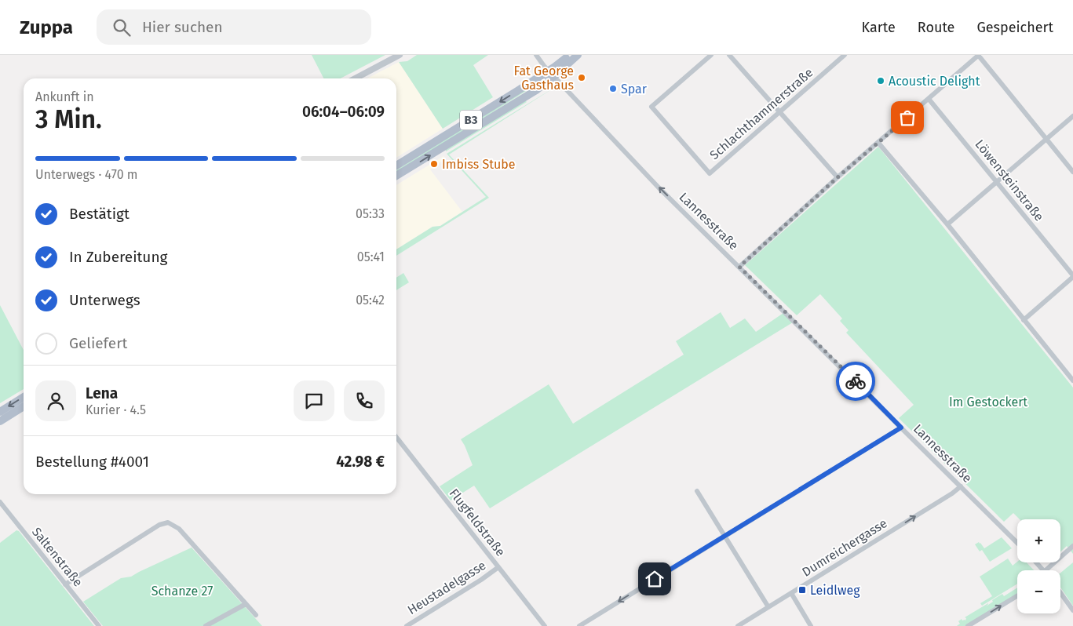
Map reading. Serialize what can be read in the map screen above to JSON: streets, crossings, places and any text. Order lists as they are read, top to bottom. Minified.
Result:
{"streets":{"main road":["B3"],"street":["Schlachthammerstraße","Löwensteinstraße","Lannesstraße","Flugfeldstraße","Dumreichergasse","Saltenstraße","Heustadelgasse"]},"crossings":[["B3","Lannesstraße"],["Lannesstraße","Dumreichergasse"],["Flugfeldstraße","Heustadelgasse"]],"one_way":["Lannesstraße","Dumreichergasse"],"parks":["Im Gestockert","Schanze 27"],"places":{"other":["Fat George Gasthaus","Acoustic Delight","Spar","Imbiss Stube"],"transit":["Leidlweg"]},"page":{"header":"Zuppa","search":"Hier suchen","nav":["Karte","Route","Gespeichert"],"heading":["3 Min.","Ankunft in","06:04–06:09"],"panel":["Lena","Kurier · 4.5","Bestellung #4001","42.98 €"],"bar":"Unterwegs · 470 m","list":[["Bestätigt","05:33"],["In Zubereitung","05:41"],["Unterwegs","05:42"],"Geliefert"],"map_buttons":["+","−"]}}
